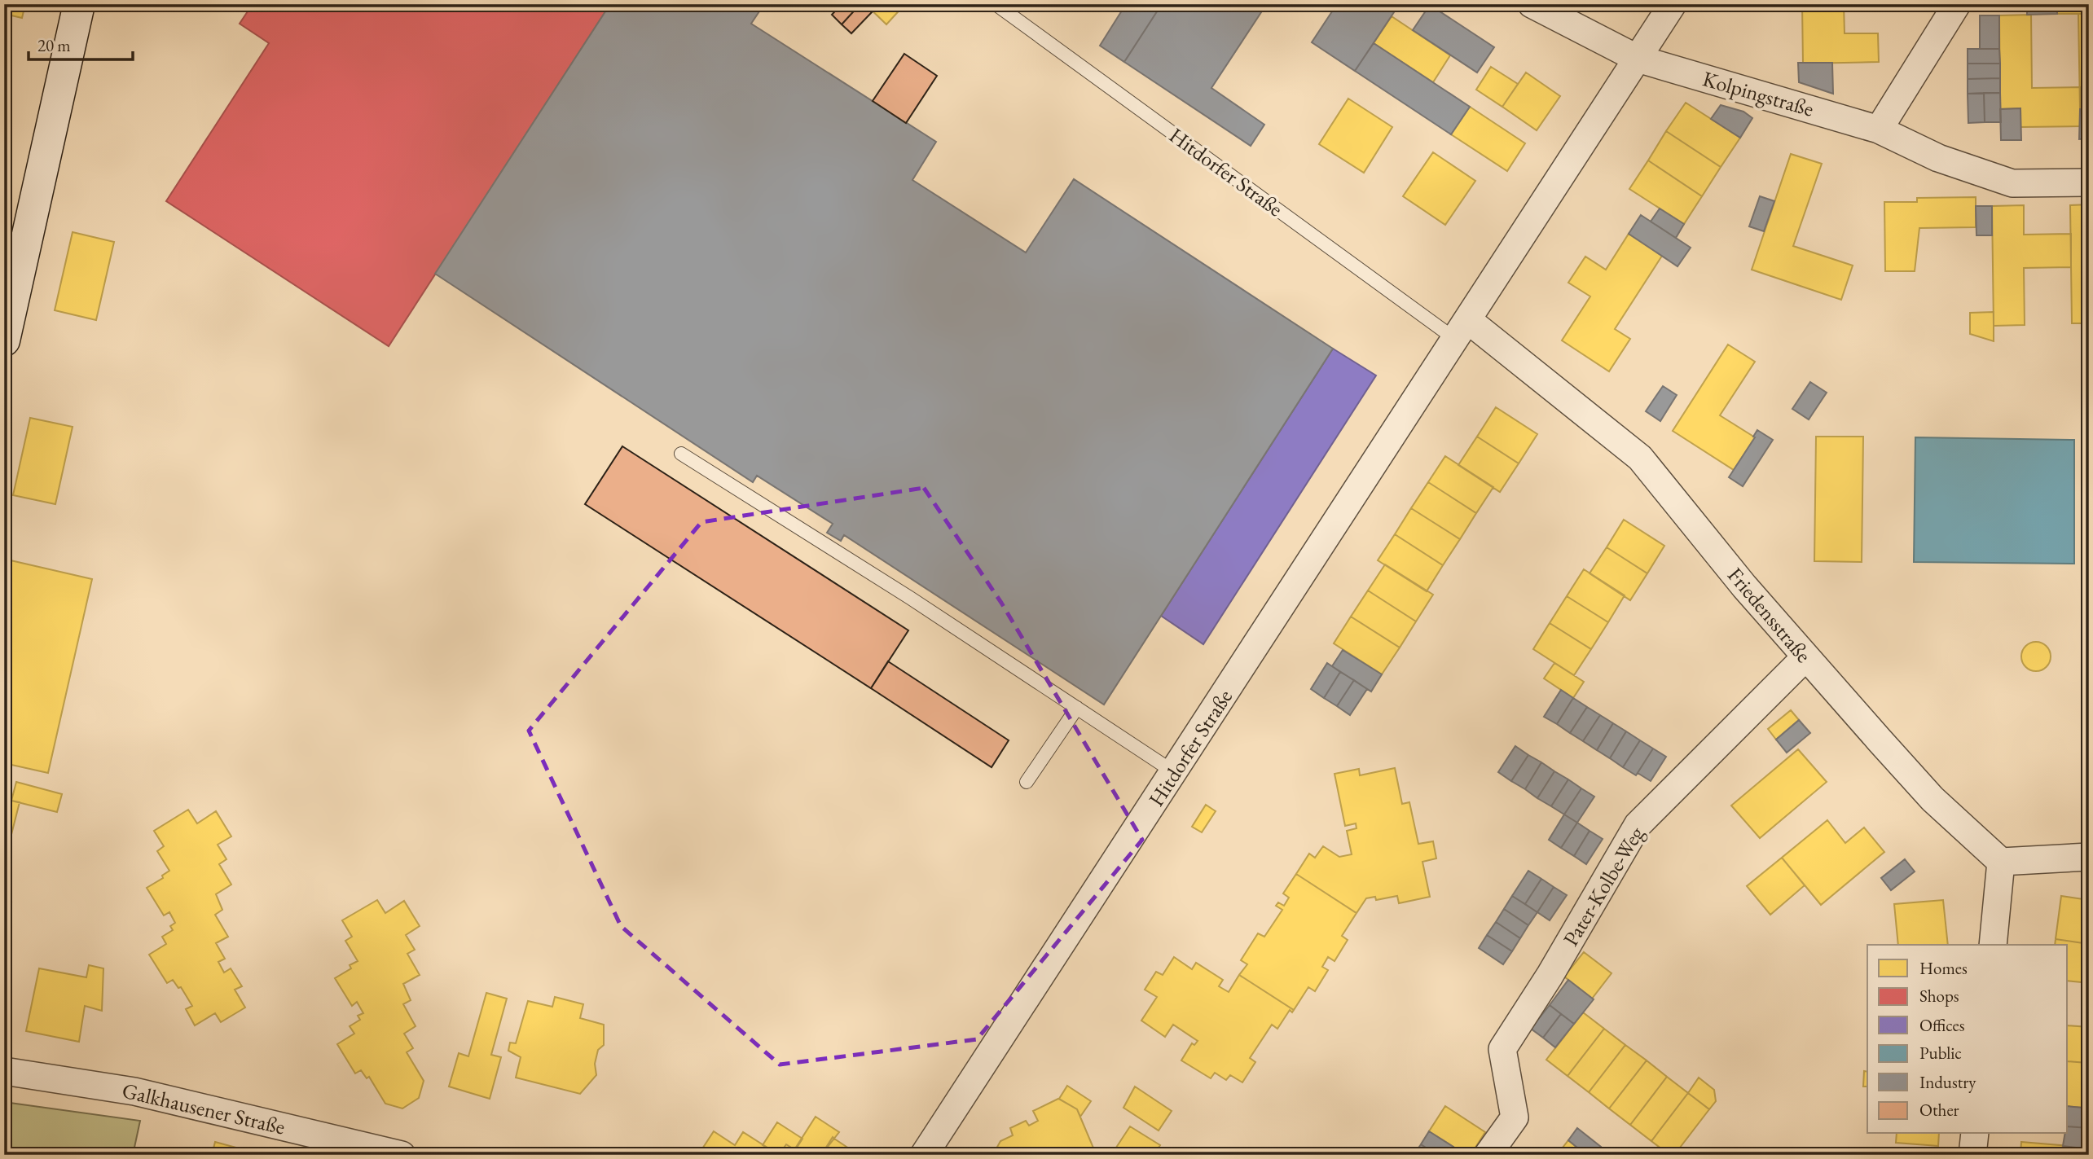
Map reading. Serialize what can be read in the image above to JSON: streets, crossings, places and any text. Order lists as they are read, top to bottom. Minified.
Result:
{"streets":{"street":["Kolpingstraße","Hitdorfer Straße","Friedensstraße","Pater-Kolbe-Weg","Galkhausener Straße"]},"crossings":[["Kolpingstraße","Hitdorfer Straße"],["Hitdorfer Straße","Friedensstraße"],["Friedensstraße","Pater-Kolbe-Weg"]],"legend":["Homes","Shops","Offices","Public","Industry","Other"],"scale_bar":"20 m"}
